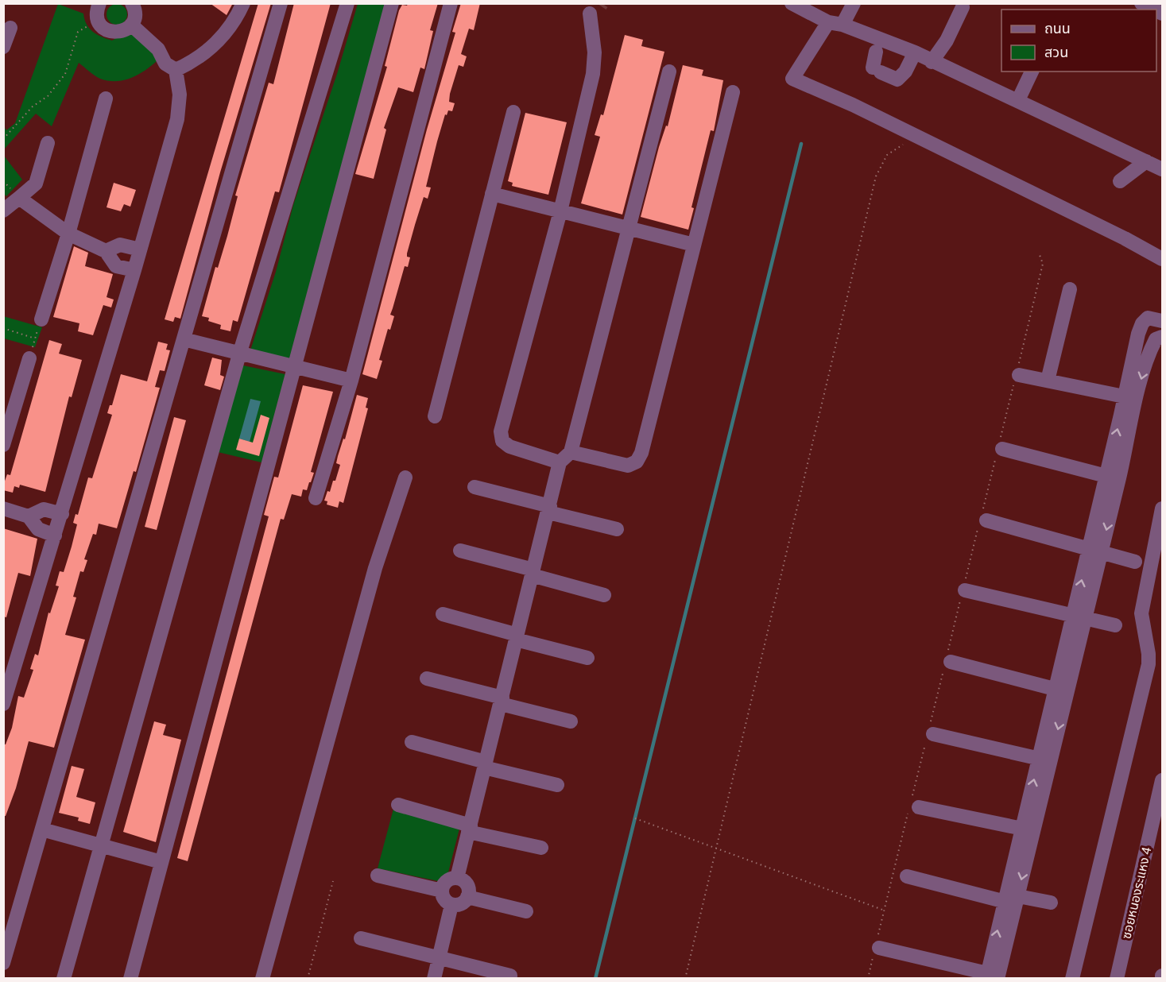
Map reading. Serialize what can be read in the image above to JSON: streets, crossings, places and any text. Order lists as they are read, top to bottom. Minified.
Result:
{"streets":{"street":["ซอยหนองระแหง 4"]},"legend":["ถนน","สวน"]}
